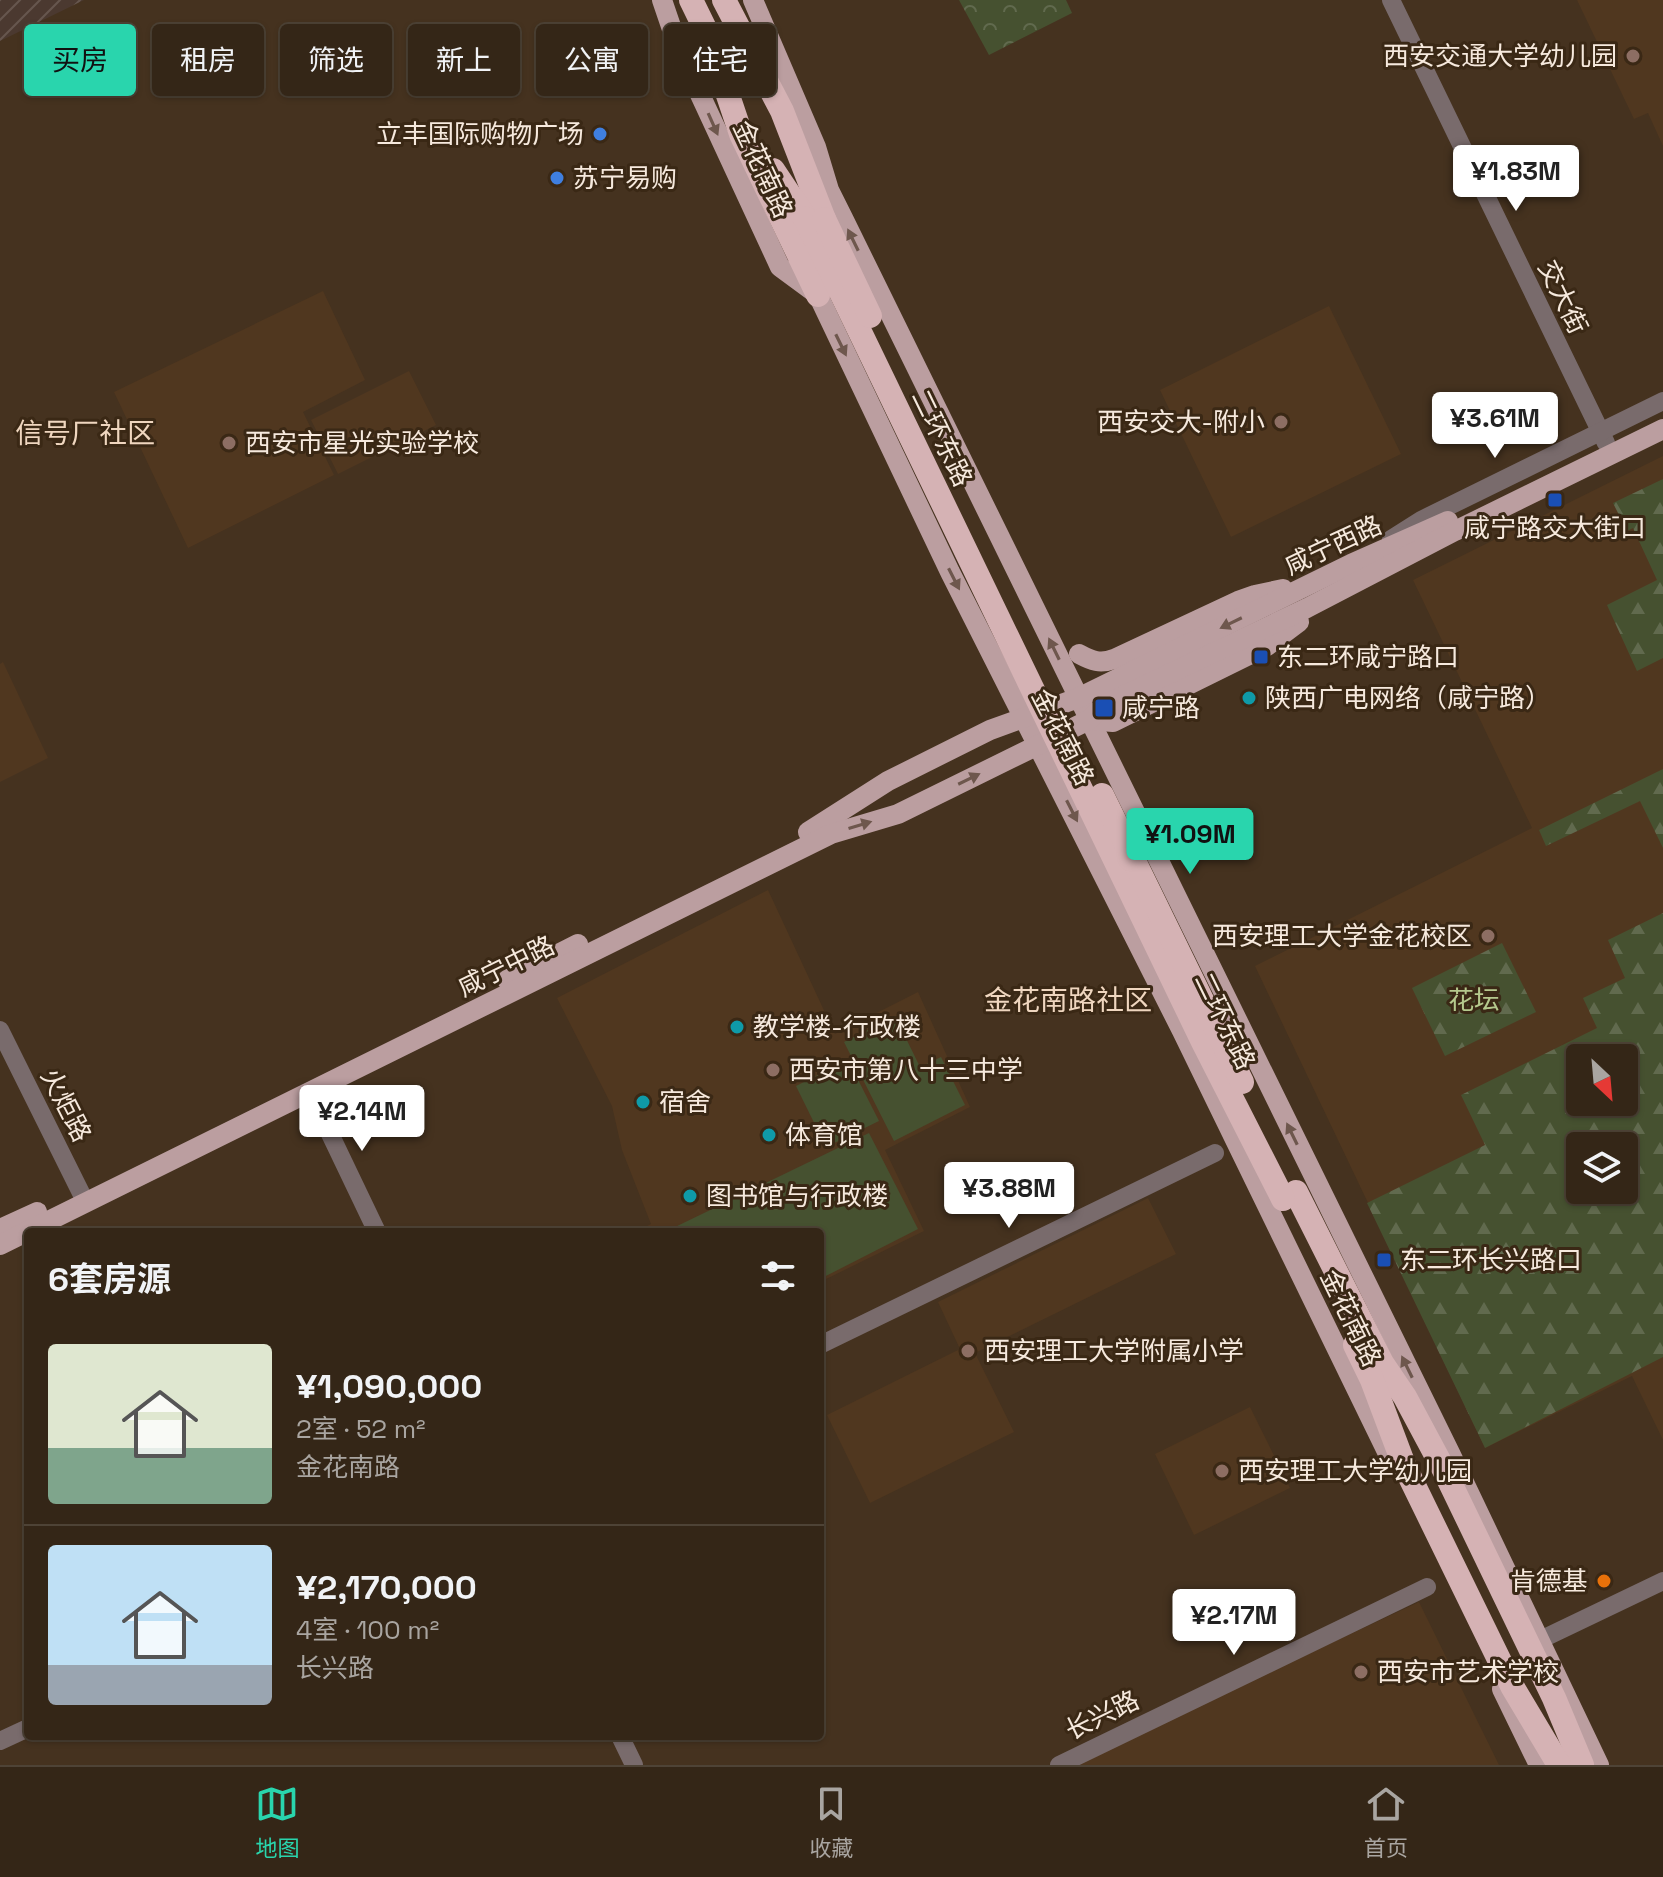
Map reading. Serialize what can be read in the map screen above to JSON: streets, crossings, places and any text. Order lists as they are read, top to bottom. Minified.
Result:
{"streets":{"highway":["二环东路"],"main road":["金花南路","咸宁西路","咸宁中路"],"street":["交大街","火炬路","长兴路"]},"crossings":[["金花南路","咸宁西路"],["金花南路","咸宁中路"],["交大街","咸宁西路"],["咸宁西路","咸宁中路"],["咸宁中路","火炬路"]],"districts":["信号厂社区","金花南路社区"],"parks":["花坛"],"places":{"other":["西安交通大学幼儿园","立丰国际购物广场","苏宁易购","西安交大-附小","西安市星光实验学校","陕西广电网络（咸宁路）","西安理工大学金花校区","教学楼-行政楼","西安市第八十三中学","宿舍","体育馆","图书馆与行政楼","西安理工大学附属小学","西安理工大学幼儿园","肯德基","西安市艺术学校"],"transit":["咸宁路交大街口","东二环咸宁路口","咸宁路","东二环长兴路口"]},"north":"bottom right","page":{"chip":["买房","租房","筛选","新上","公寓","住宅"],"price":["¥1.83M","¥3.61M","¥1.09M","¥2.14M","¥3.88M","¥2.17M"],"heading":"6套房源","list":[{"name":"¥1,090,000","note":"2室 · 52 m² · 金花南路"},{"name":"¥2,170,000","note":"4室 · 100 m² · 长兴路"}],"tabs":["地图","收藏","首页"]}}
